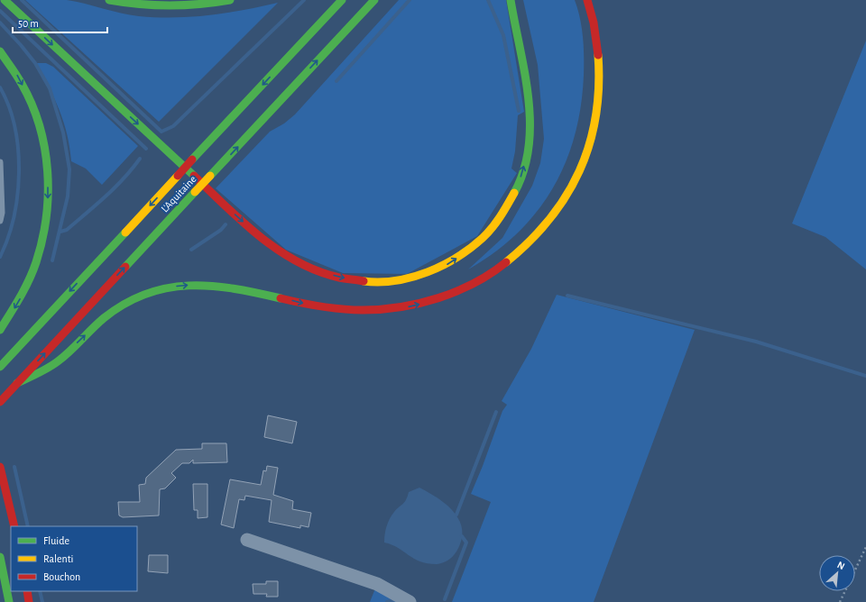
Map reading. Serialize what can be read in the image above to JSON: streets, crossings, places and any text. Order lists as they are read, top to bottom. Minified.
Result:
{"streets":{"highway":["L'Aquitaine"]},"legend":["Fluide","Ralenti","Bouchon"],"scale_bar":"50 m","north":"top right"}
